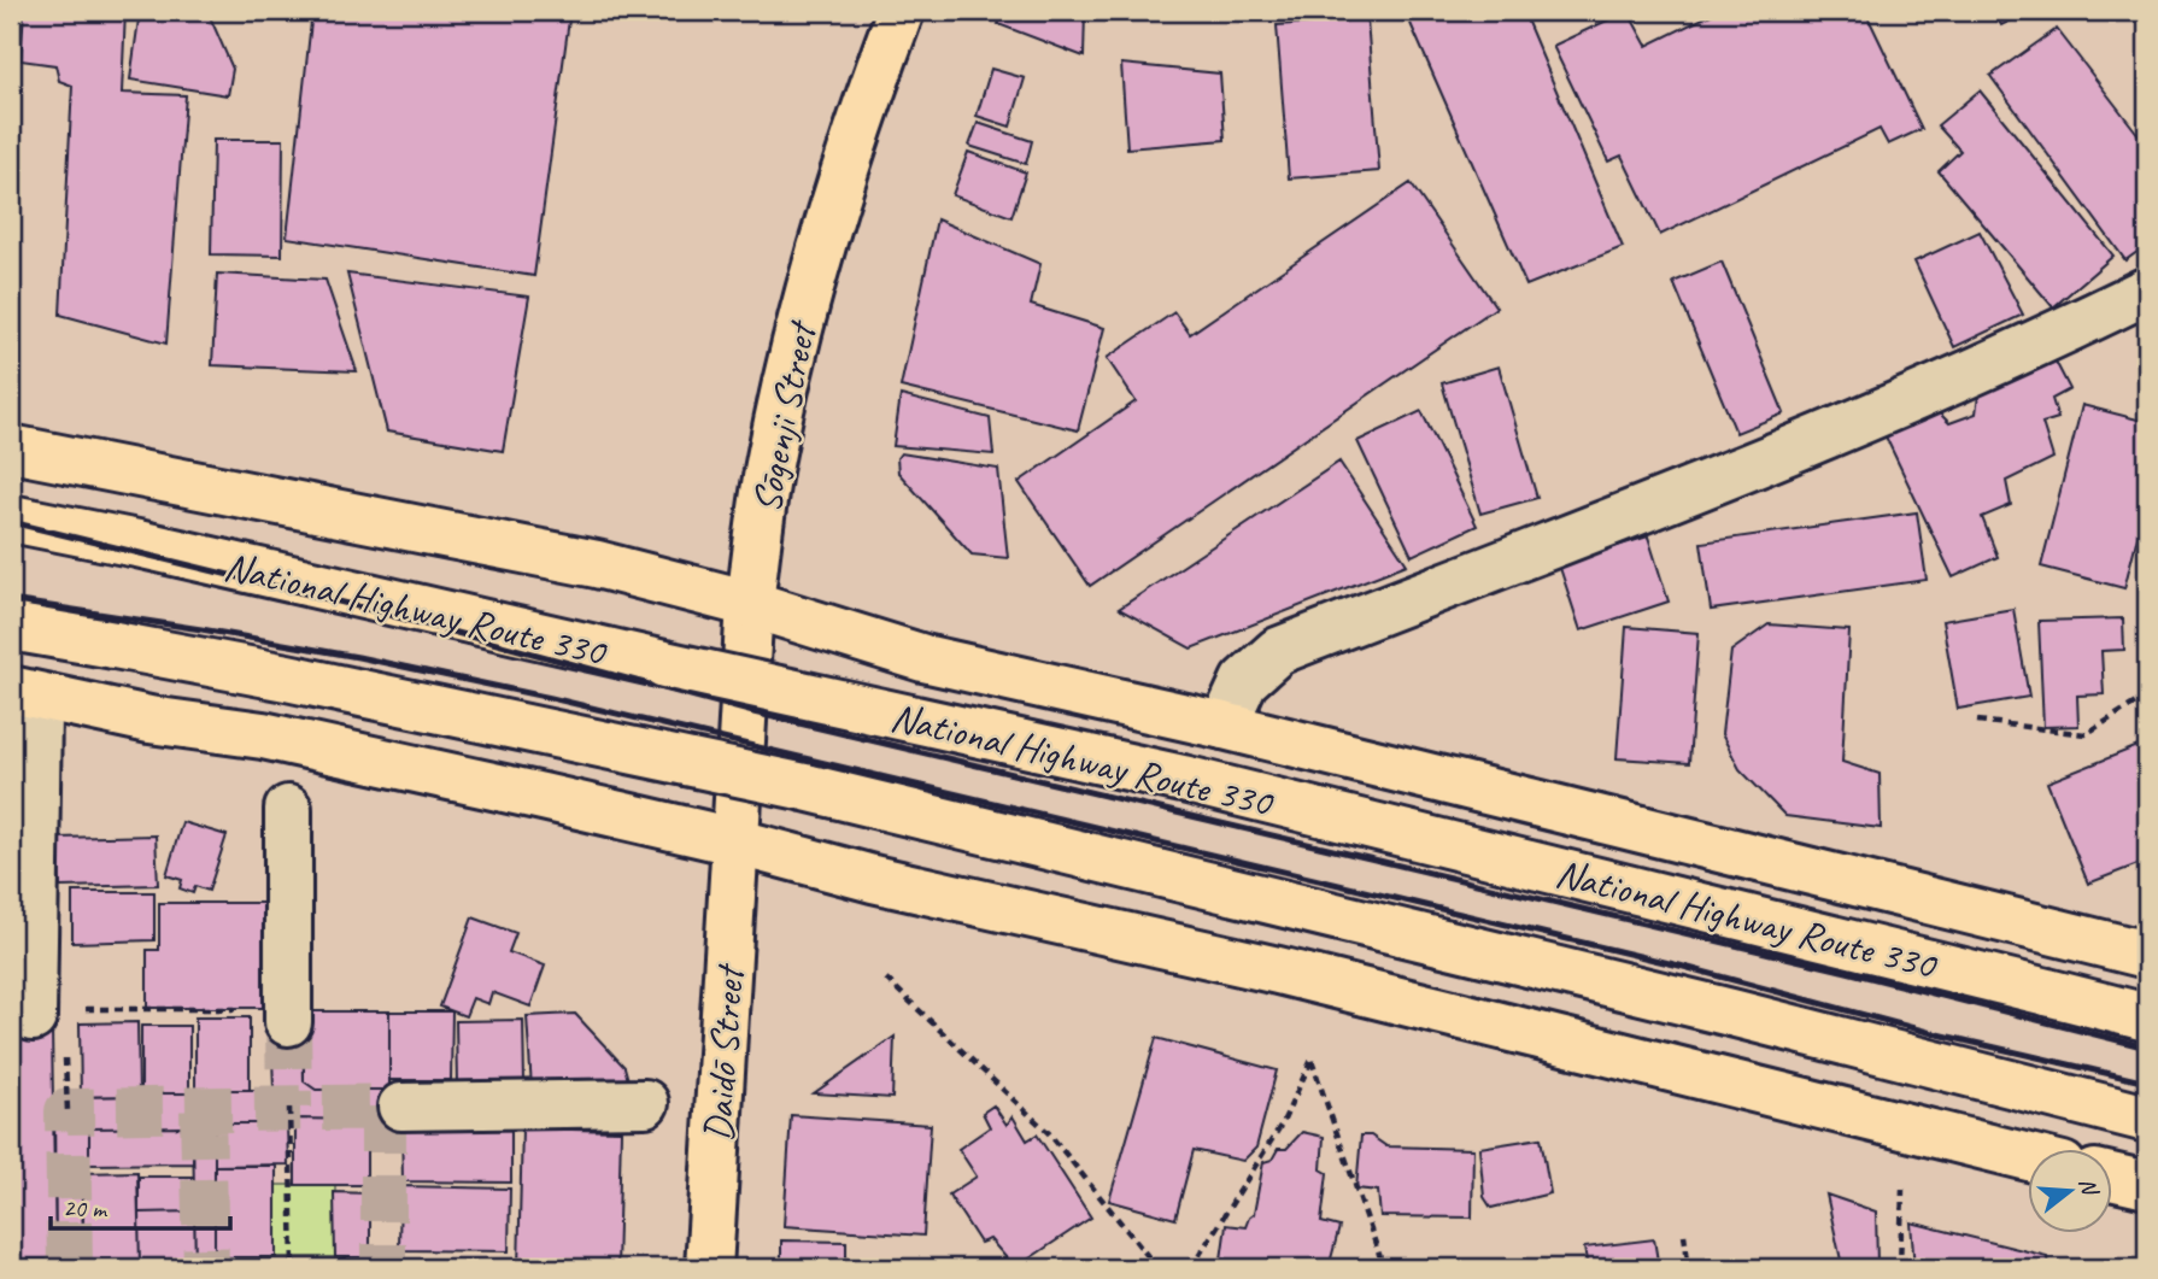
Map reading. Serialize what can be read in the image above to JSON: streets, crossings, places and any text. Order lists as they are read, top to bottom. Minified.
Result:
{"streets":{"main road":["Sōgenji Street","National Highway Route 330","Daidō Street"]},"crossings":[["Sōgenji Street","Daidō Street"]],"scale_bar":"20 m","north":"right"}
